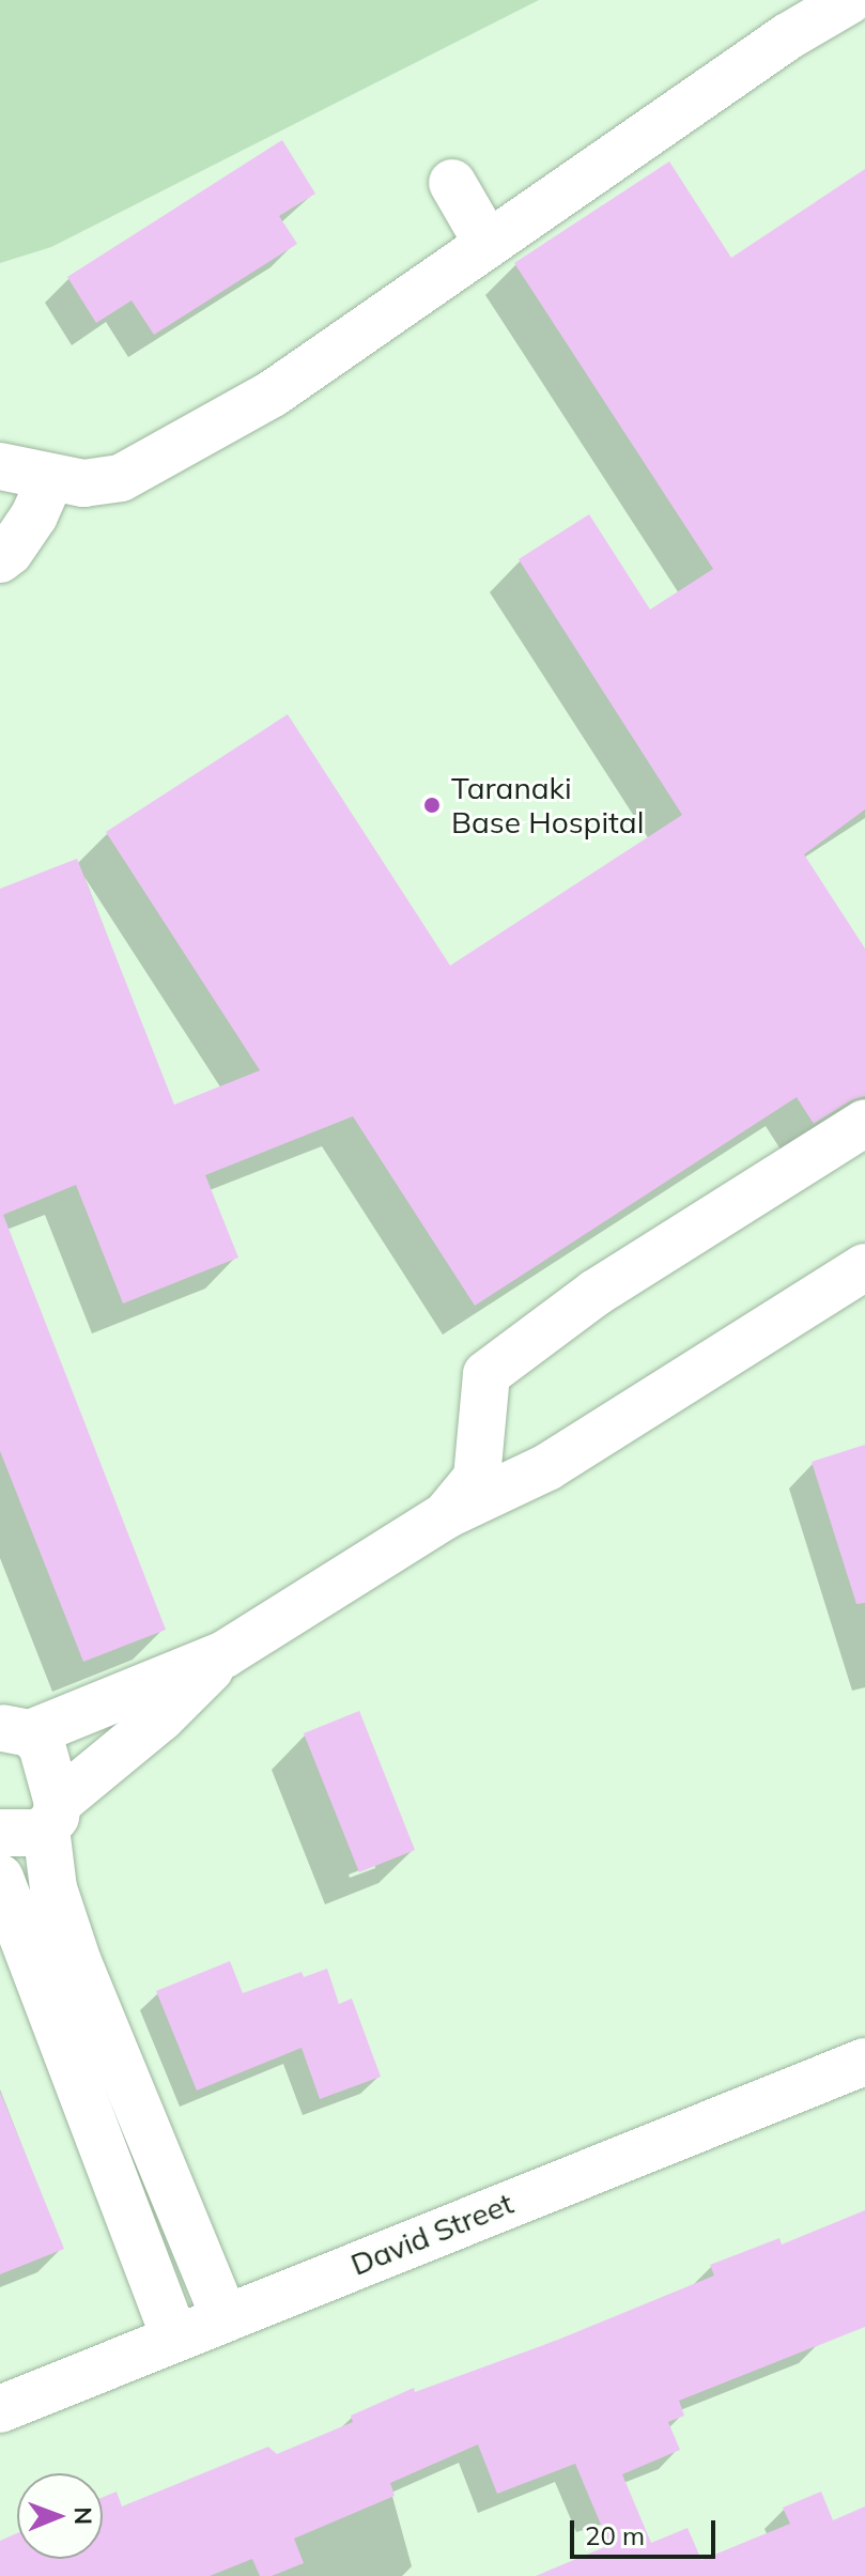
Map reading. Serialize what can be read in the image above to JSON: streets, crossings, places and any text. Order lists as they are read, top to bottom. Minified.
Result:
{"streets":{"street":["David Street"]},"places":["Taranaki Base Hospital"],"scale_bar":"20 m","north":"right"}
